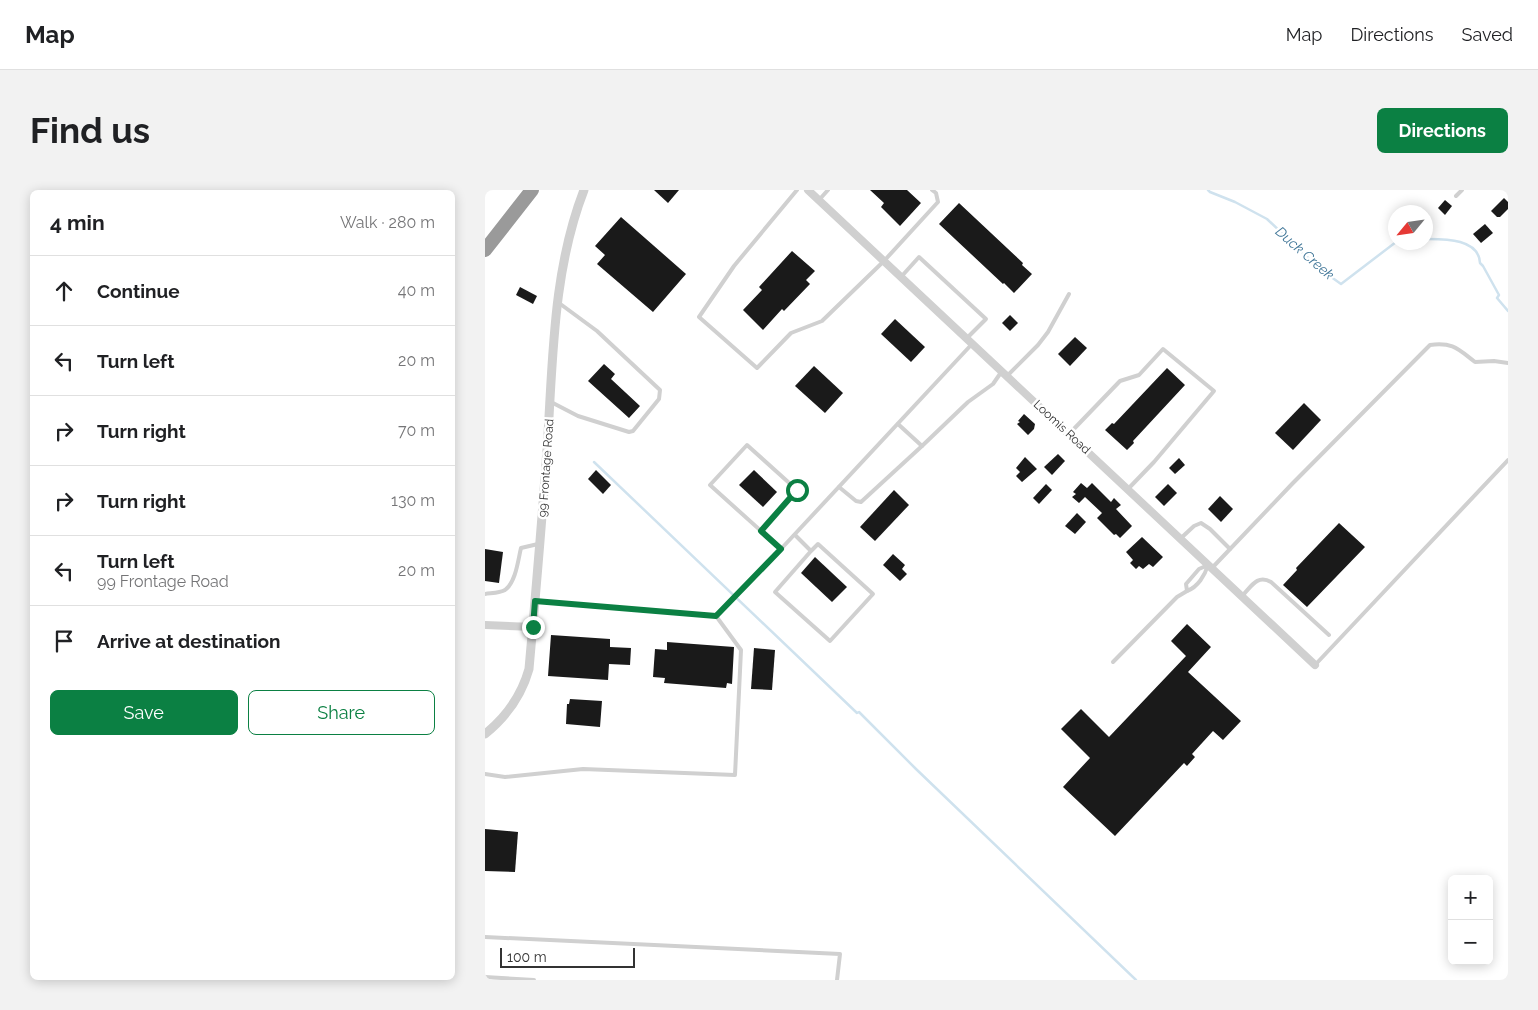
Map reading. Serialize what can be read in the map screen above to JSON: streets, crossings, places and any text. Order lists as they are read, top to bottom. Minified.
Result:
{"streets":{"street":["Loomis Road","99 Frontage Road"]},"water":["Duck Creek"],"scale_bar":"100 m","north":"bottom left","page":{"header":"Map","nav":["Map","Directions","Saved"],"buttons":["Directions",["Save","Share"]],"title":"Find us","heading":["4 min","Walk · 280 m"],"list":[["Continue","40 m"],["Turn left","20 m"],["Turn right","70 m"],["Turn right","130 m"],["Turn left","99 Frontage Road","20 m"],"Arrive at destination"],"map_buttons":["+","−"],"scale":"100 m"}}
